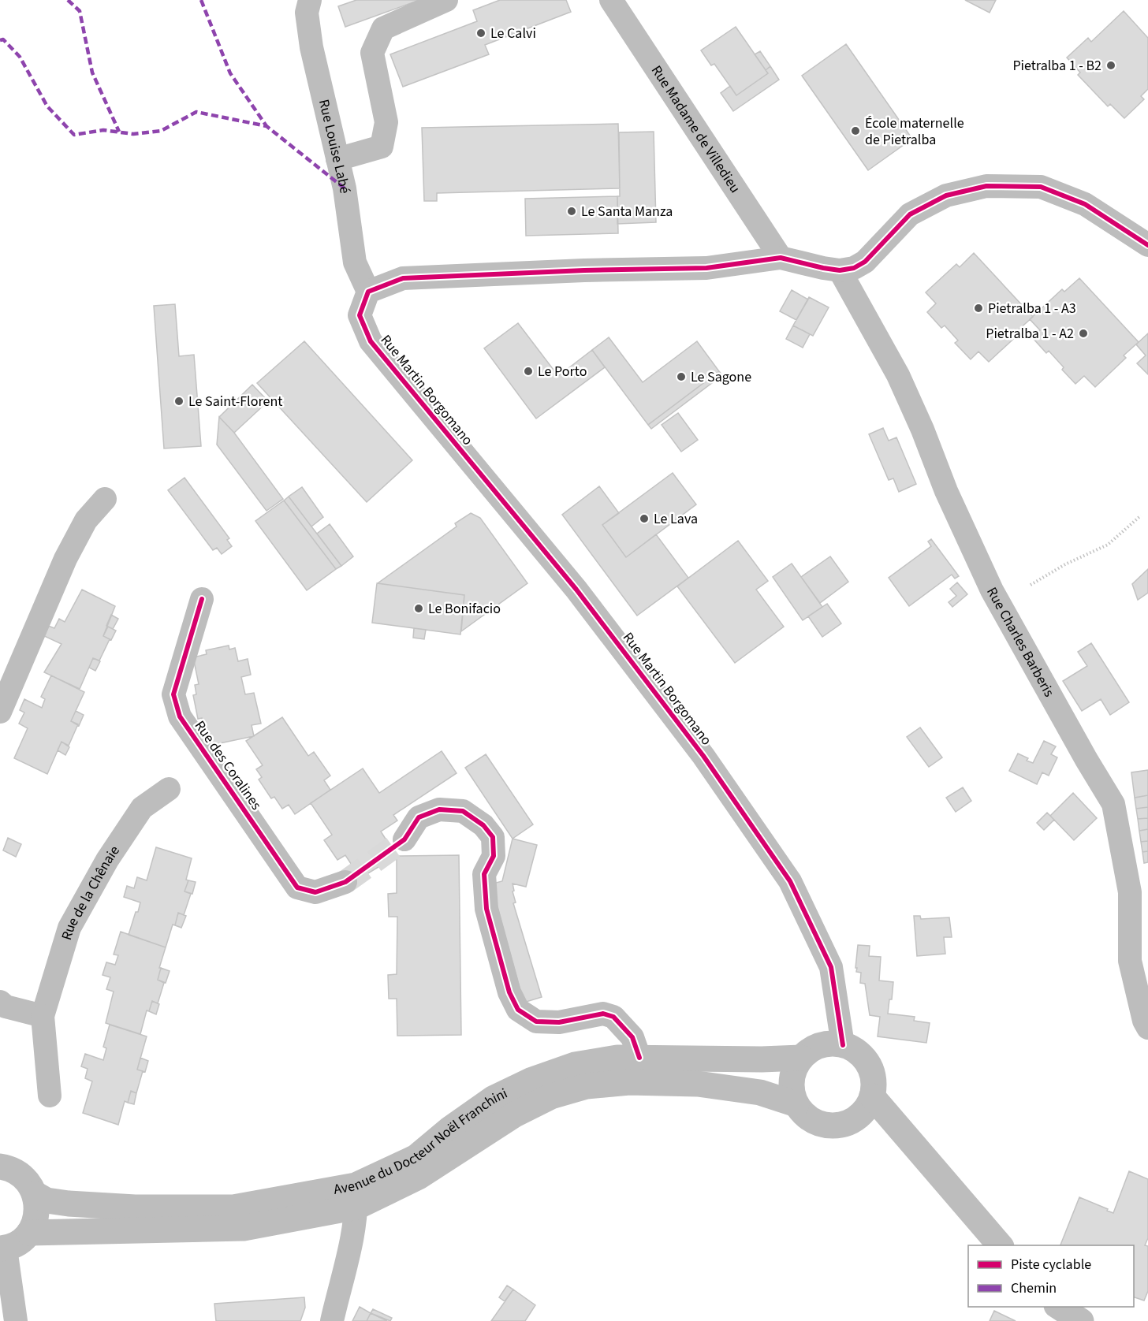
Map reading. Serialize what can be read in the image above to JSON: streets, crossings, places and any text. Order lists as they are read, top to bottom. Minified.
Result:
{"streets":{"main road":["Avenue du Docteur Noël Franchini"],"street":["Rue Madame de Villedieu","Rue Louise Labé","Rue Martin Borgomano","Rue Charles Barberis","Rue des Coralines","Rue de la Chênaie"]},"crossings":[["Rue Louise Labé","Rue Martin Borgomano"],["Rue Martin Borgomano","Avenue du Docteur Noël Franchini"]],"places":["Le Calvi","Pietralba 1 - B2","École maternelle de Pietralba","Le Santa Manza","Pietralba 1 - A3","Pietralba 1 - A2","Le Porto","Le Sagone","Le Saint-Florent","Le Lava","Le Bonifacio"],"legend":["Piste cyclable","Chemin"]}
